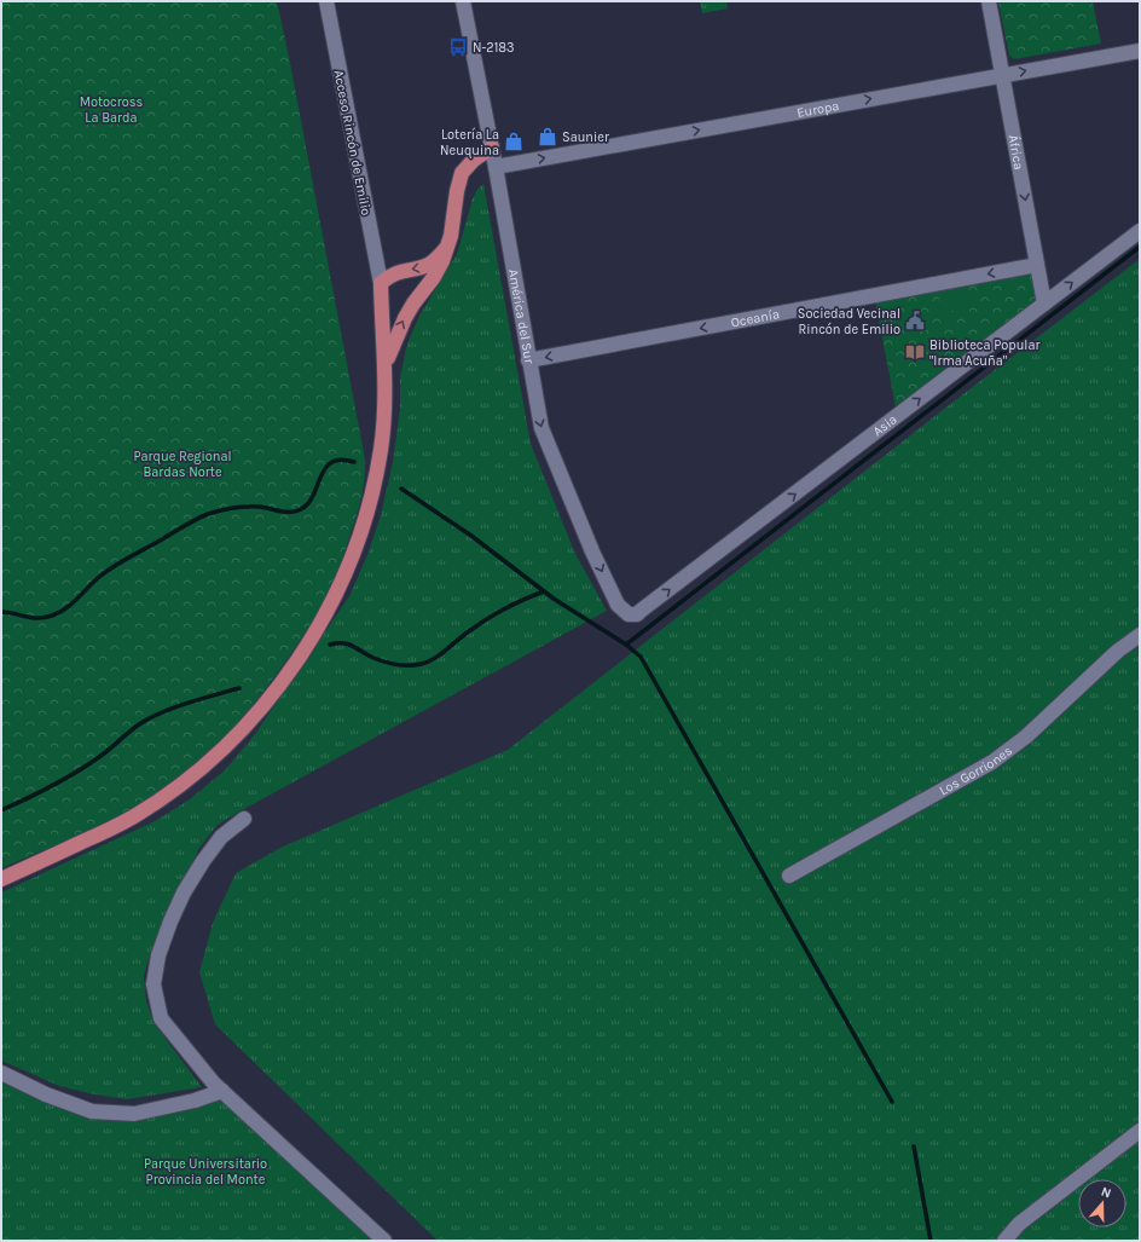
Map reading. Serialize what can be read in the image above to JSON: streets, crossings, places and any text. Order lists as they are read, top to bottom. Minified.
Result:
{"streets":{"main road":["Acceso Rincón de Emilio"],"street":["Europa","África","América del Sur","Oceanía","Asia","Los Gorriones"]},"crossings":[["Europa","África"],["Europa","América del Sur"],["Acceso Rincón de Emilio","América del Sur"],["África","Oceanía"],["África","Asia"],["América del Sur","Oceanía"],["América del Sur","Asia"]],"one_way":["Europa","África","América del Sur","Oceanía","Asia"],"parks":["Motocross La Barda","Parque Regional Bardas Norte","Parque Universitario Provincia del Monte"],"places":{"bus stop":["N-2183"],"shop":["Saunier","Lotería La Neuquina"],"public building":["Sociedad Vecinal Rincón de Emilio"],"library":["Biblioteca Popular \"Irma Acuña\""]},"north":"top"}
